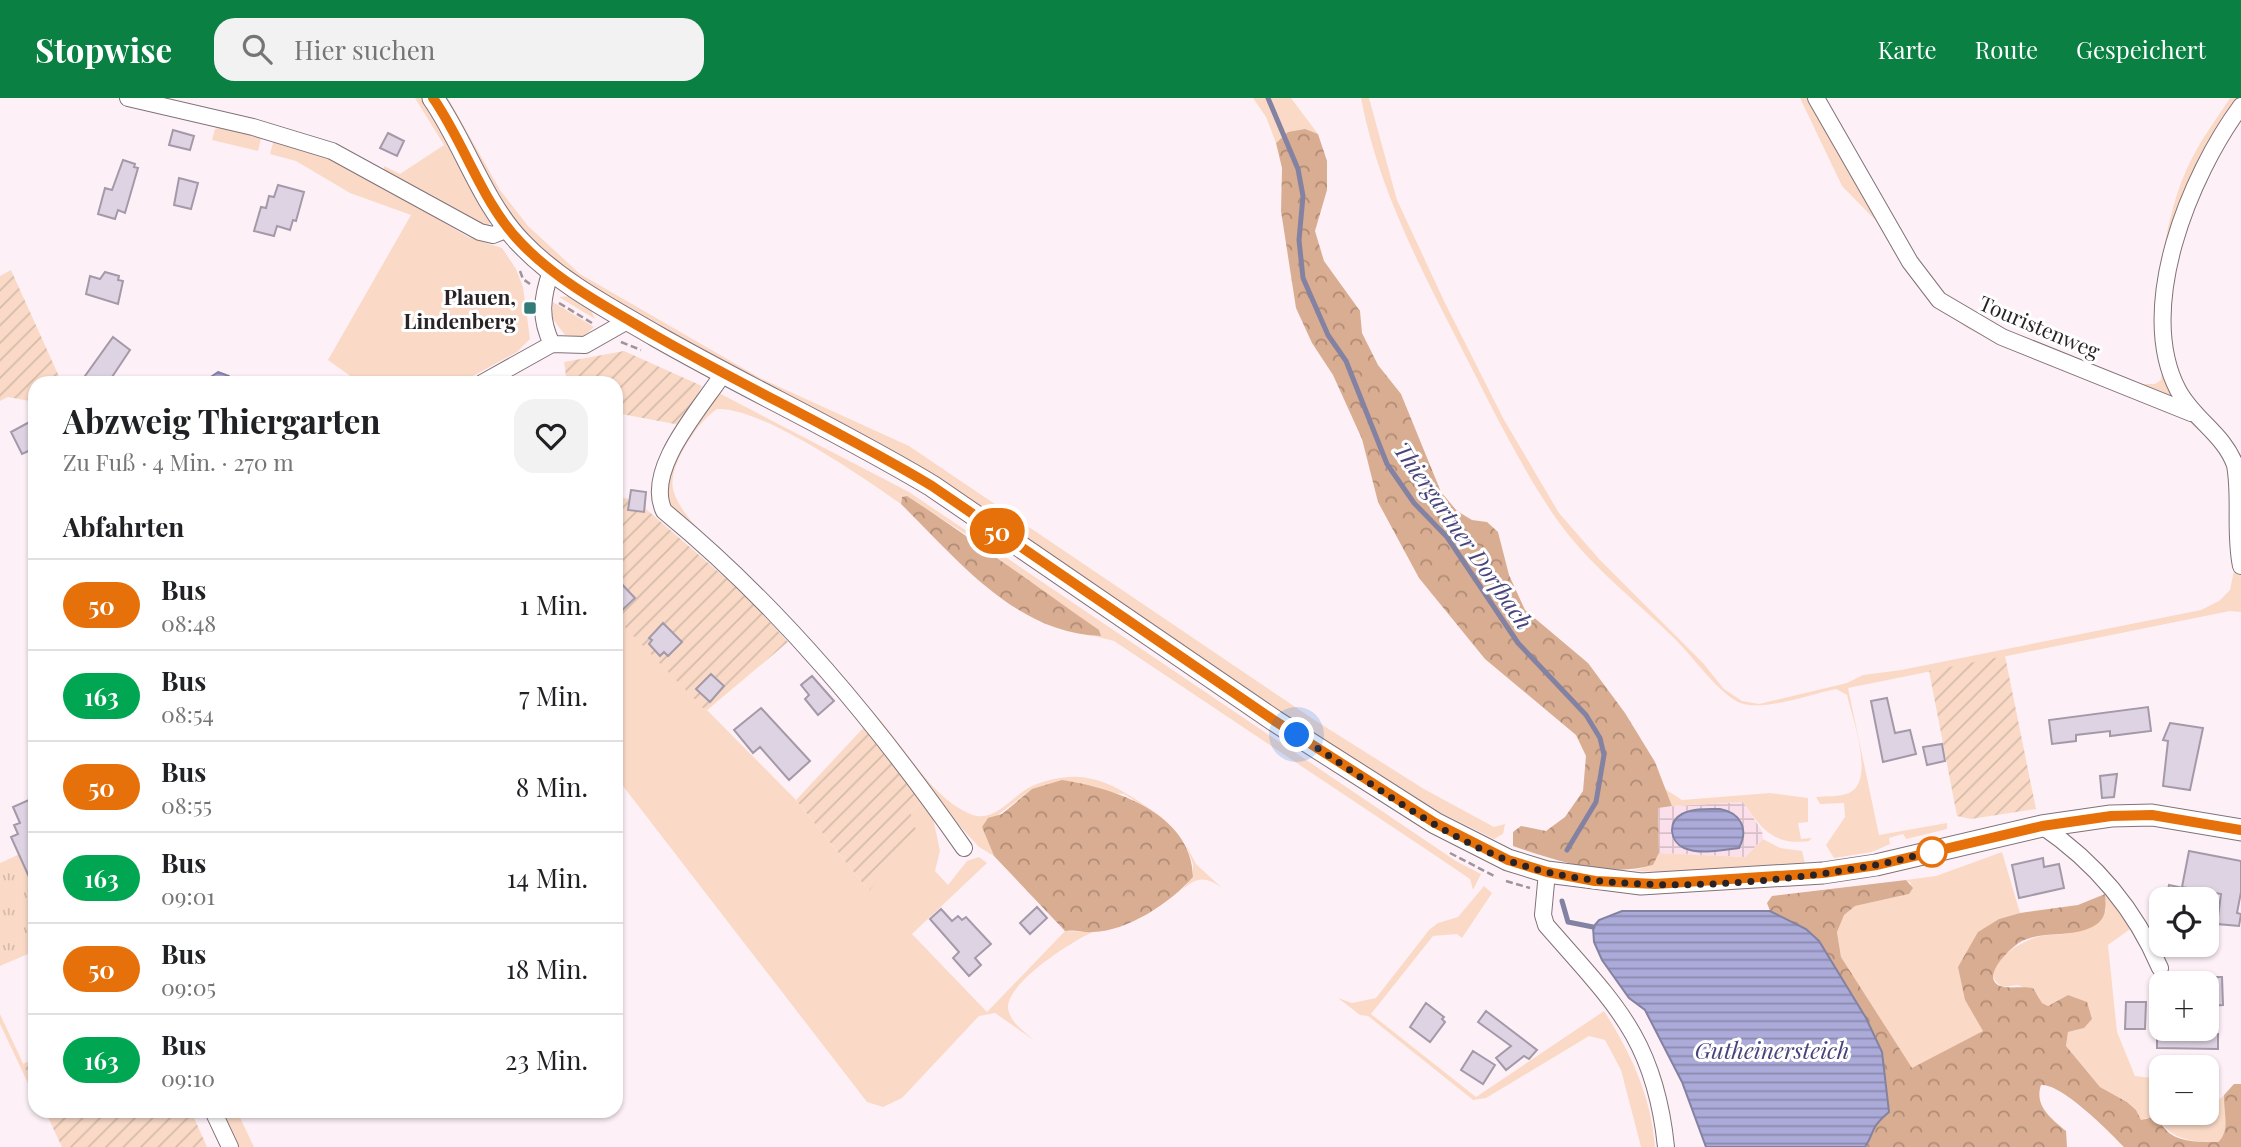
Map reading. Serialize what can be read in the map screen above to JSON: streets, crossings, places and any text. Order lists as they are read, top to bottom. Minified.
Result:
{"streets":{"street":["Touristenweg"]},"water":["Thiergartner Dorfbach","Gutheinersteich"],"places":{"transit":["Plauen, Lindenberg"]},"lines":["bus line 50"],"page":{"header":"Stopwise","search":"Hier suchen","nav":["Karte","Route","Gespeichert"],"on_map":"50","heading":[["Abzweig Thiergarten","Zu Fuß · 4 Min. · 270 m"],"Abfahrten"],"list":[{"mark":"50","name":"Bus","note":"08:48","value":"1 Min."},{"mark":"163","name":"Bus","note":"08:54","value":"7 Min."},{"mark":"50","name":"Bus","note":"08:55","value":"8 Min."},{"mark":"163","name":"Bus","note":"09:01","value":"14 Min."},{"mark":"50","name":"Bus","note":"09:05","value":"18 Min."},{"mark":"163","name":"Bus","note":"09:10","value":"23 Min."}],"map_buttons":["+","−"]}}
